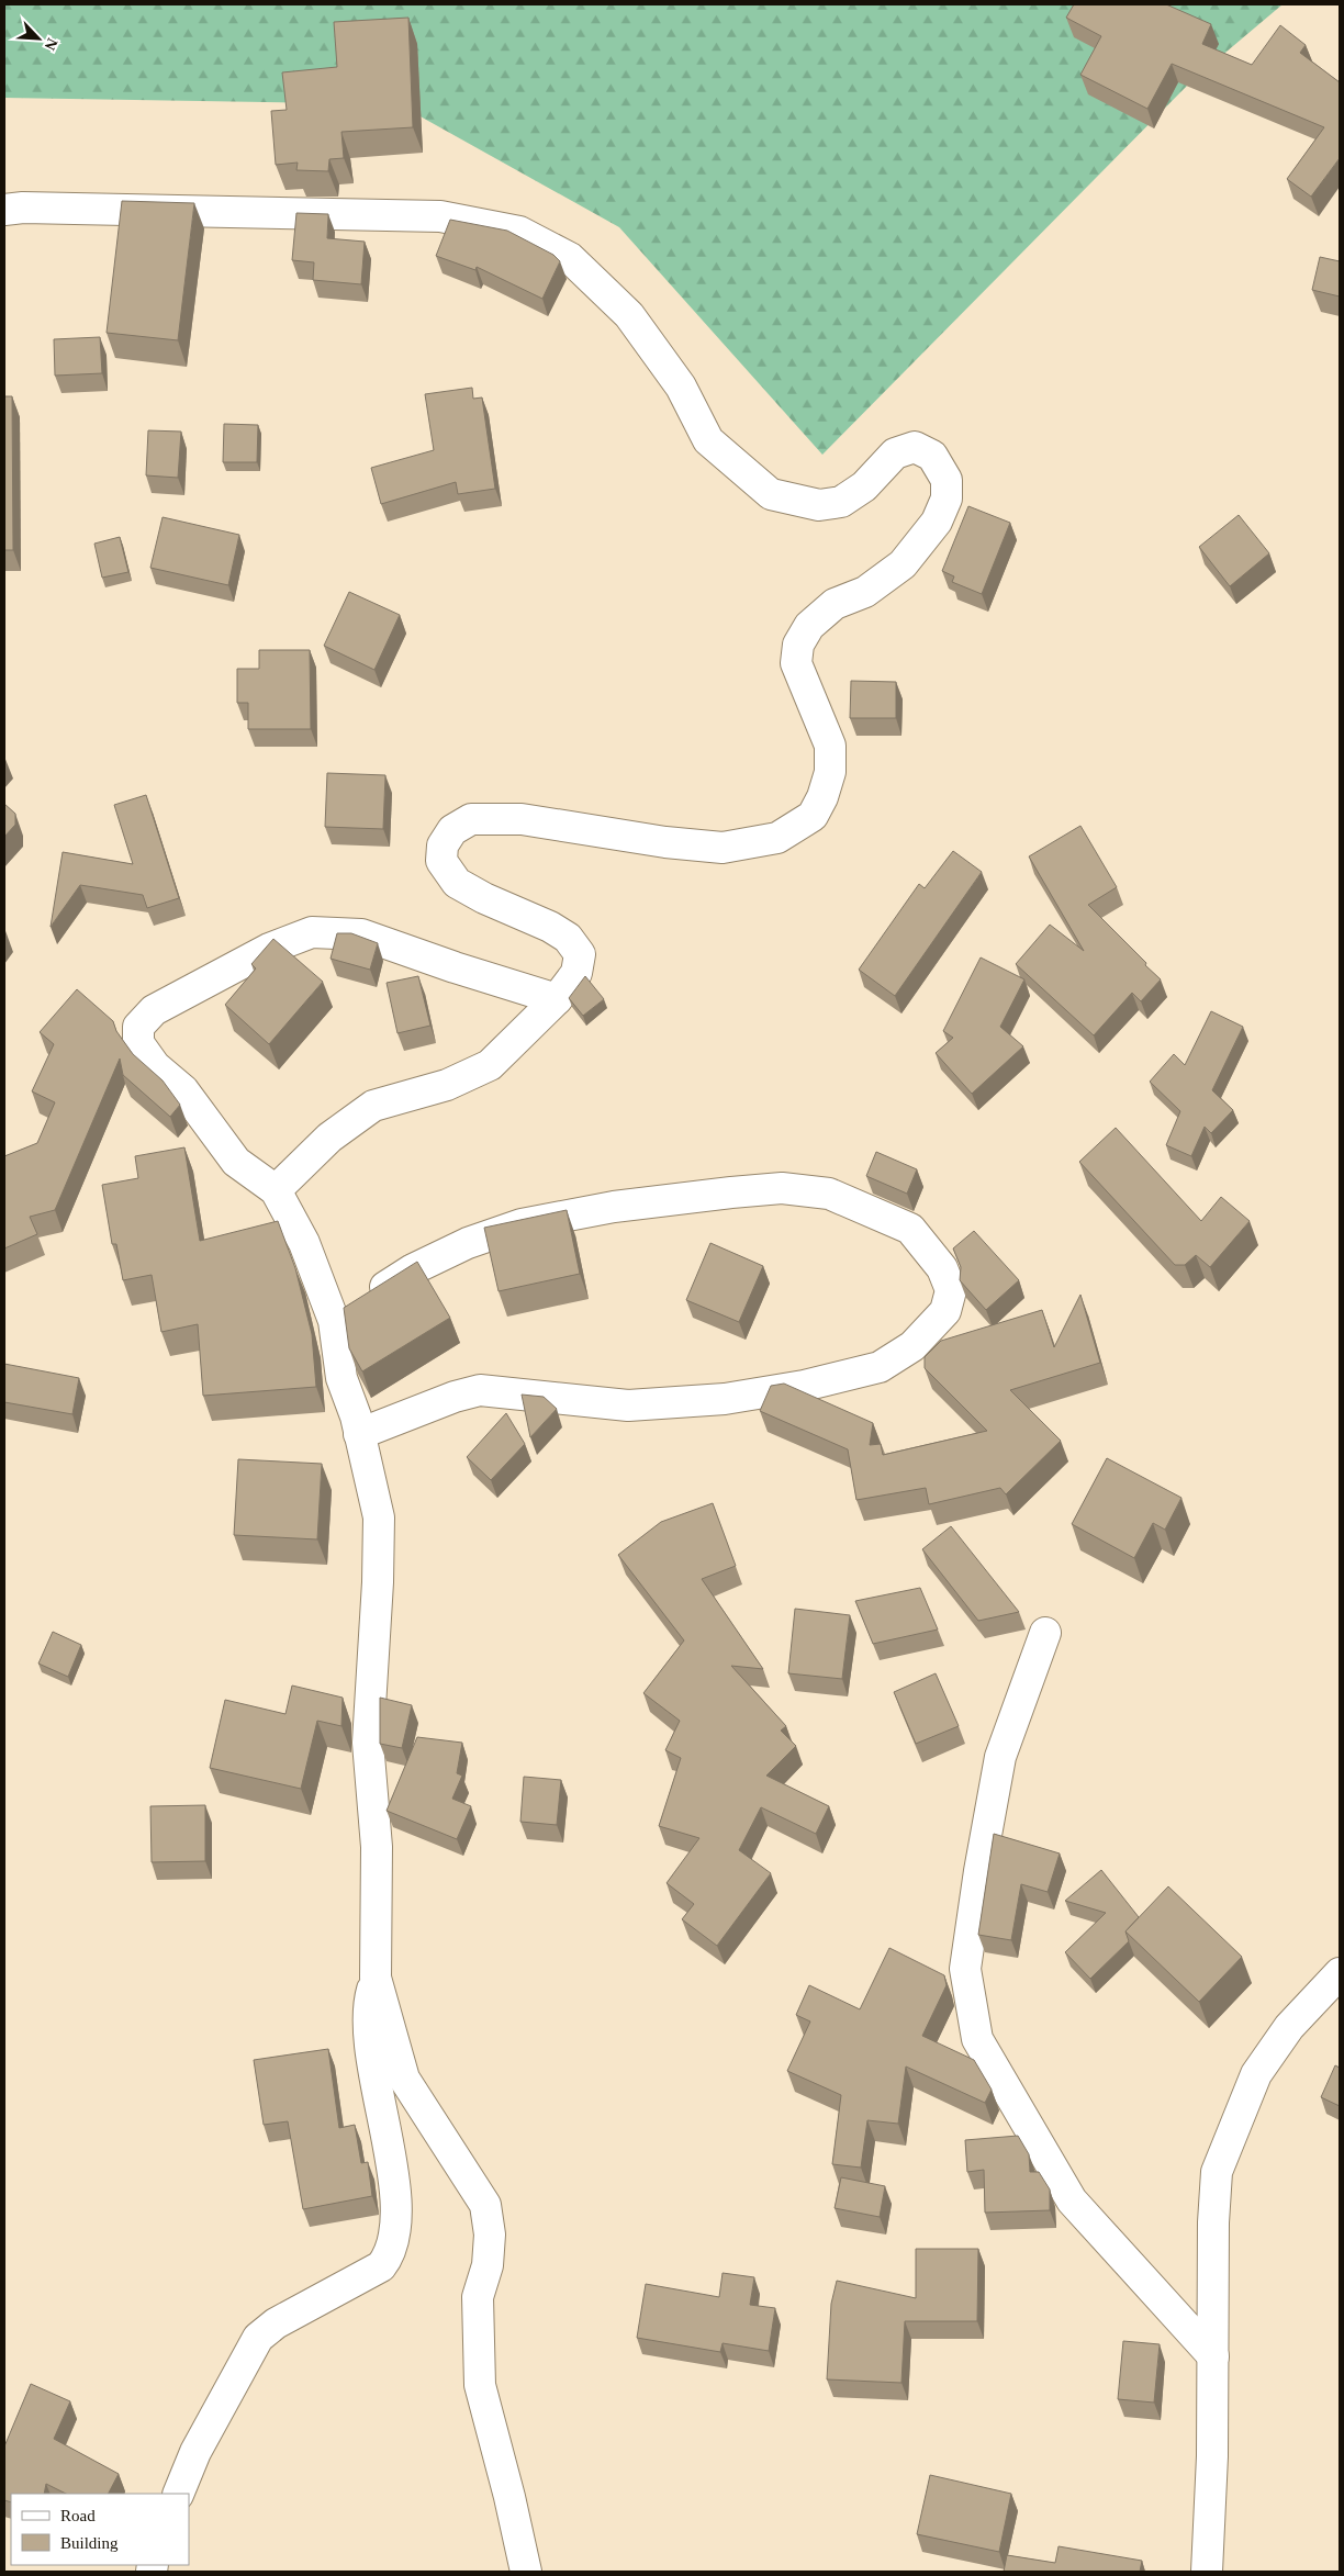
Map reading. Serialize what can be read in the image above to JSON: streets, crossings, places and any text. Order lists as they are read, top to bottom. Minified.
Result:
{"legend":["Road","Building"],"north":"bottom right"}
